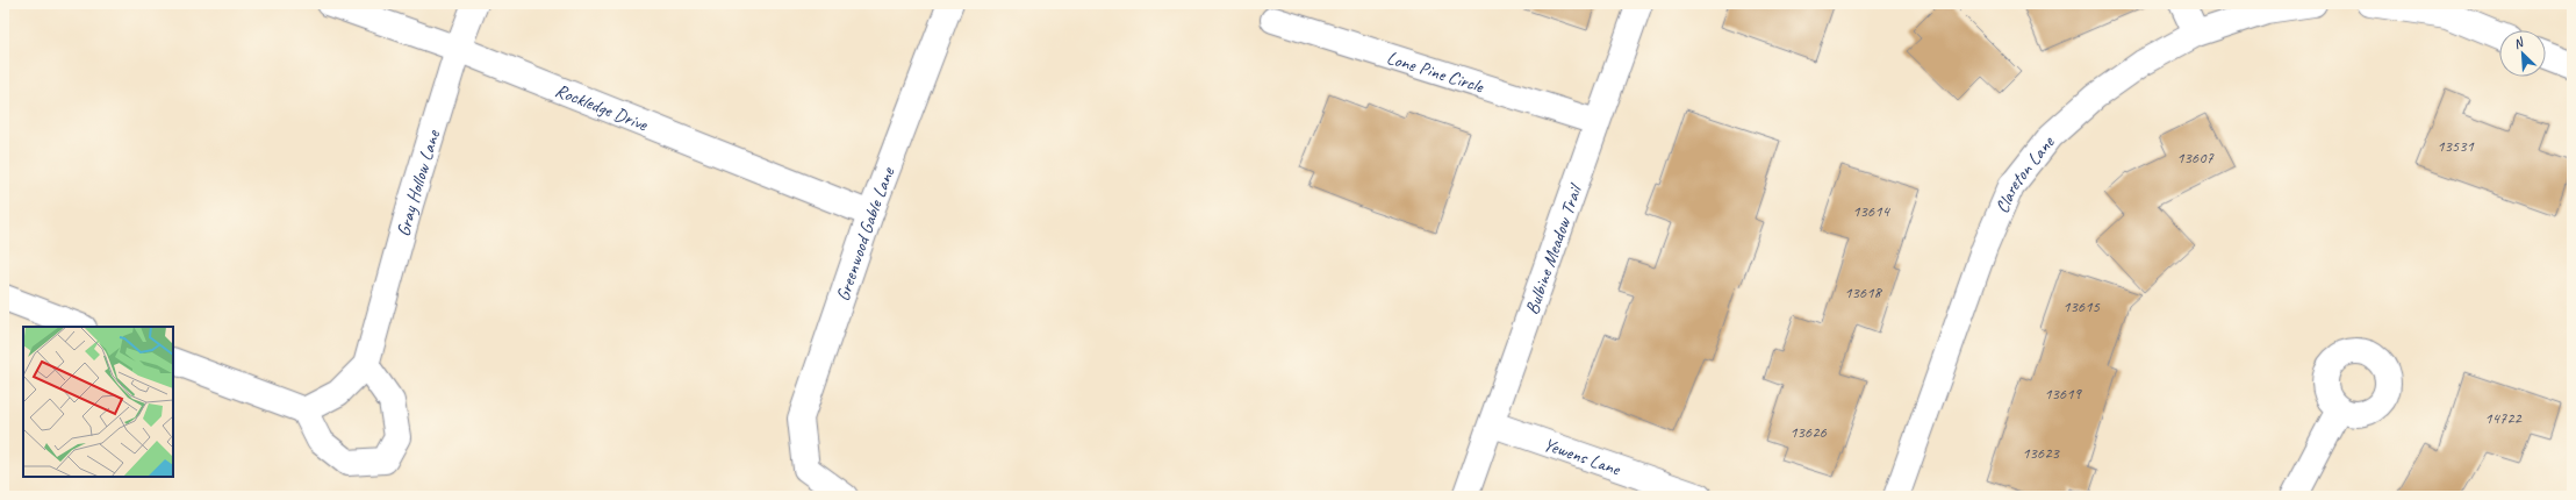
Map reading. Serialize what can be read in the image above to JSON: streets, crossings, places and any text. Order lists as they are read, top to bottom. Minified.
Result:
{"streets":{"street":["Lone Pine Circle","Rockledge Drive","Clareton Lane","Gray Hollow Lane","Greenwood Gable Lane","Bulbine Meadow Trail","Yewens Lane"]},"crossings":[["Lone Pine Circle","Bulbine Meadow Trail"],["Rockledge Drive","Gray Hollow Lane"],["Rockledge Drive","Greenwood Gable Lane"],["Bulbine Meadow Trail","Yewens Lane"]],"house_numbers":["13531","13607","13614","13618","13615","13619","14722","13626","13623"],"north":"top left"}
